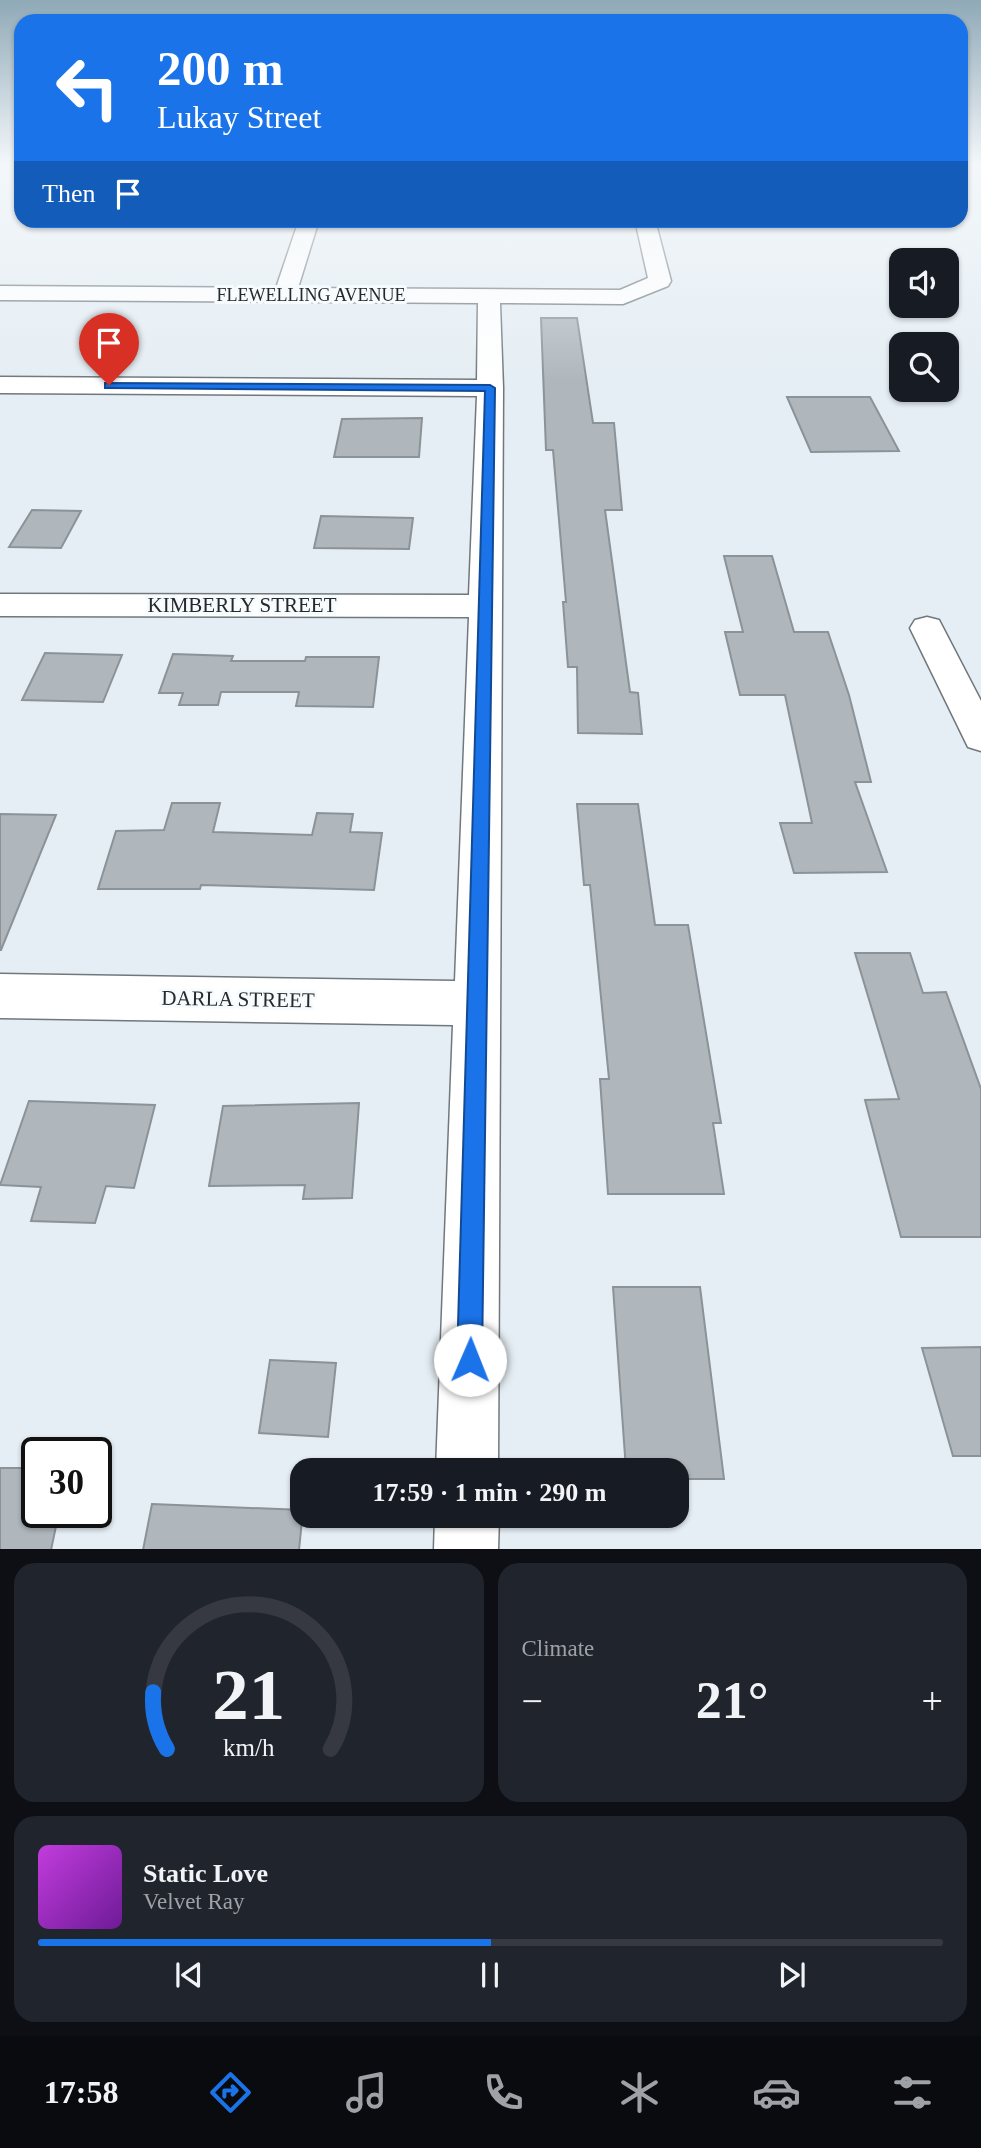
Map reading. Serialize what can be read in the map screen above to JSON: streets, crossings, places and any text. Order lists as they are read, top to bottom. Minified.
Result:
{"streets":{"street":["FLEWELLING AVENUE","KIMBERLY STREET","DARLA STREET"]},"page":{"turn":["200 m","Lukay Street"],"then":"Then","limit":"30","trip":"17:59 · 1 min · 290 m","tile":"Climate","heat":["−","21°","+"],"song":["Static Love","Velvet Ray"],"tabs":"17:58","gauge":["21","km/h"]}}
